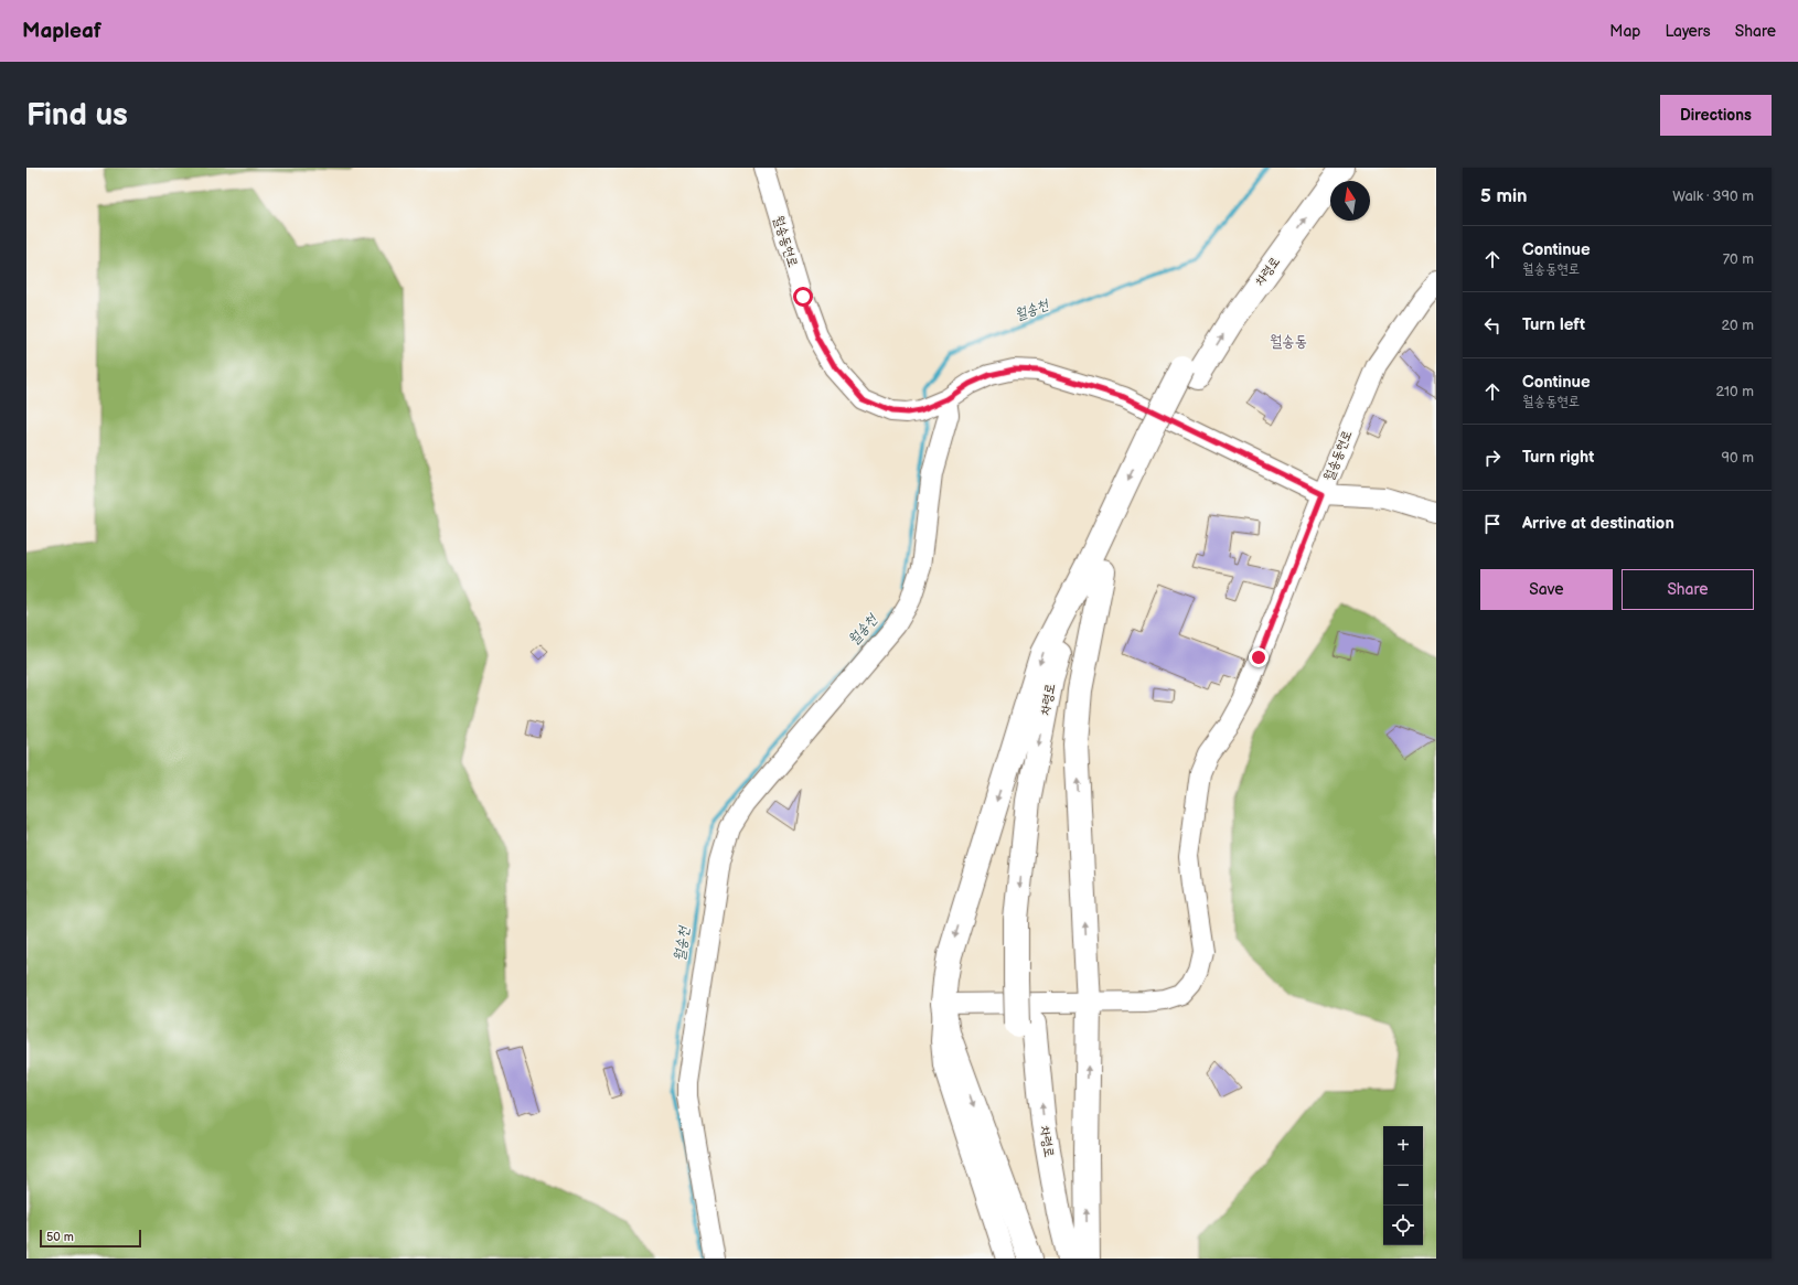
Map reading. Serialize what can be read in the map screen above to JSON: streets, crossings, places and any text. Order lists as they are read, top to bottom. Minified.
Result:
{"streets":{"highway":["차령로"],"street":["월송동현로"]},"districts":["월송동"],"water":["월송천"],"scale_bar":"50 m","north":"top","page":{"header":"Mapleaf","nav":["Map","Layers","Share"],"buttons":["Directions",["Save","Share"]],"title":"Find us","heading":["5 min","Walk · 390 m"],"list":[["Continue","월송동현로","70 m"],["Turn left","20 m"],["Continue","월송동현로","210 m"],["Turn right","90 m"],"Arrive at destination"],"map_buttons":["+","−"],"scale":"50 m"}}
